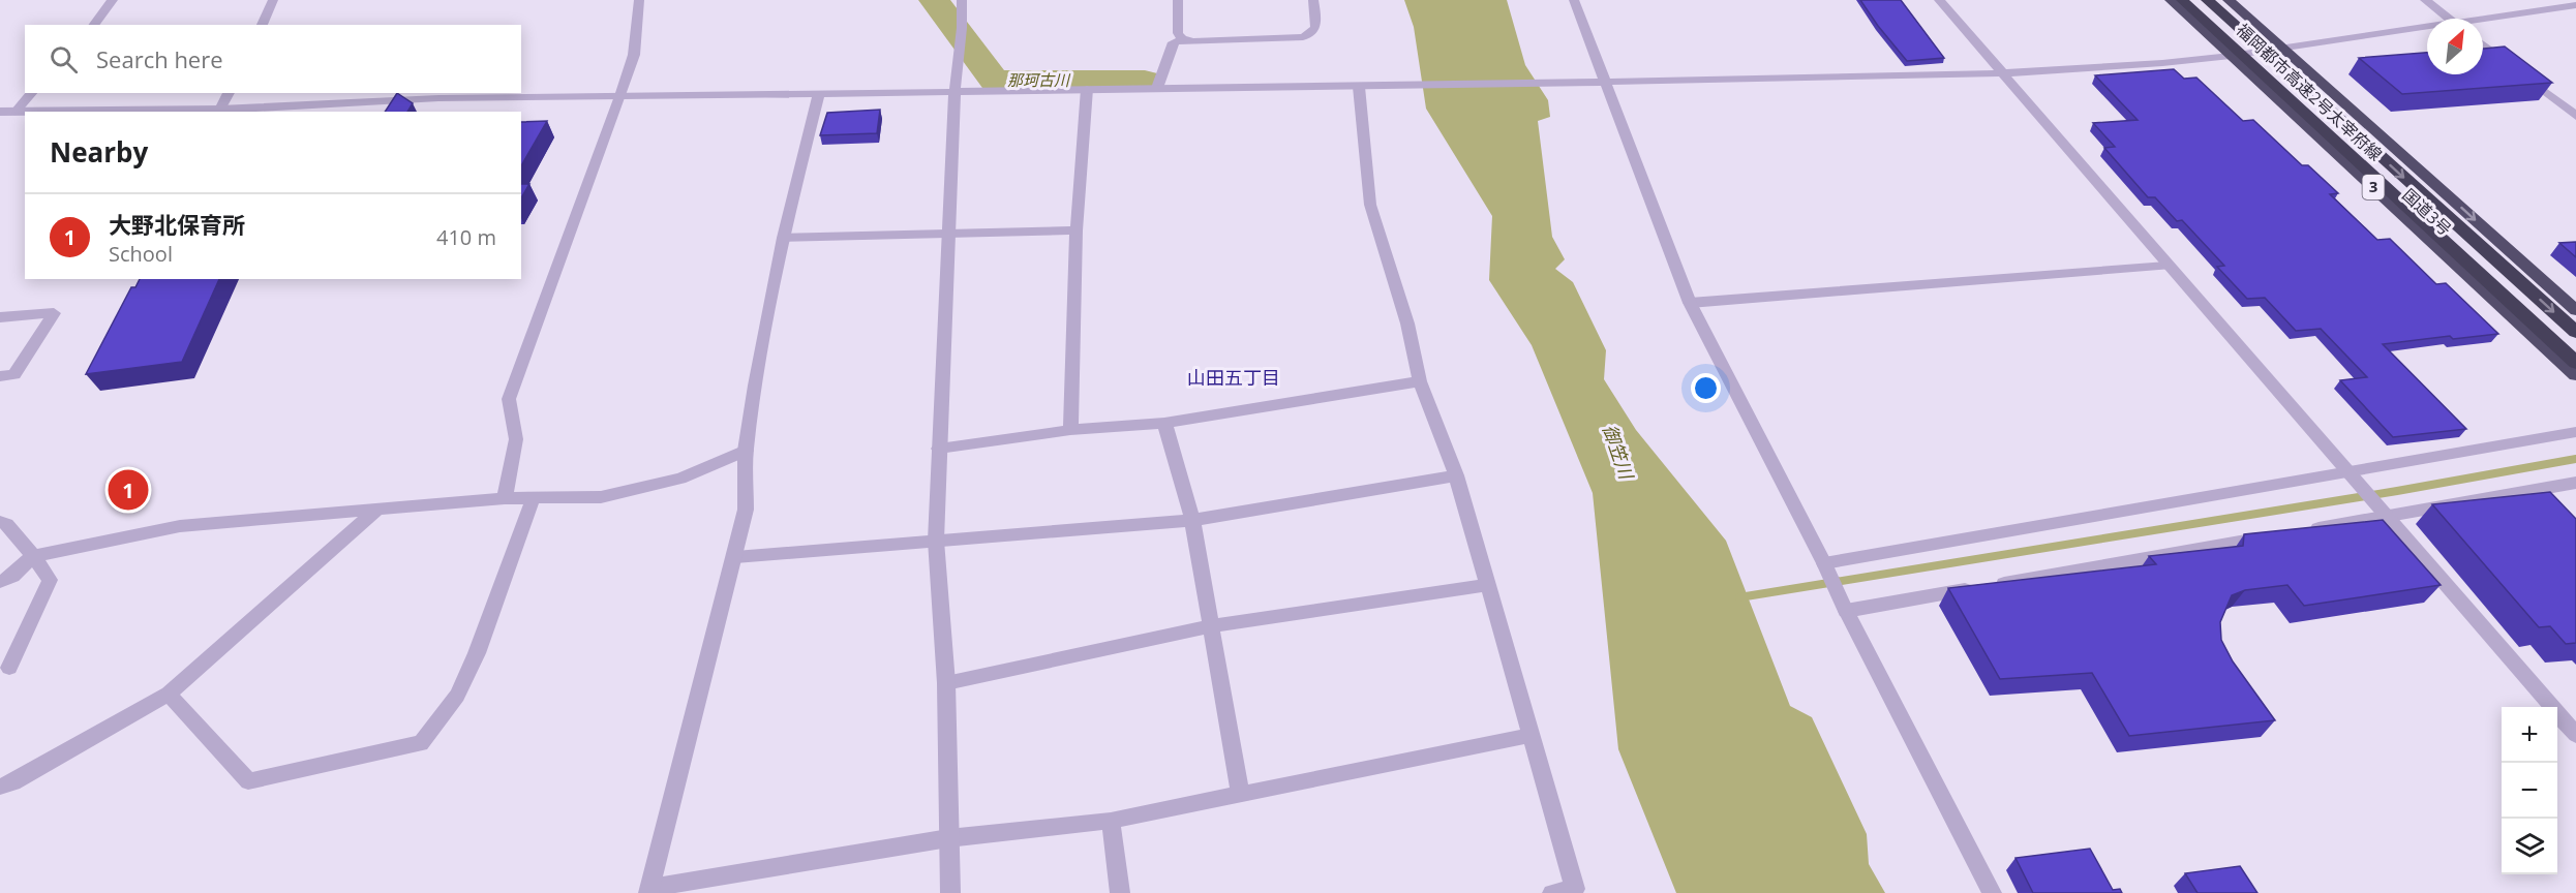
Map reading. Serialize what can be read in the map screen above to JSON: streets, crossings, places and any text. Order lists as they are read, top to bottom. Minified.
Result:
{"streets":{"highway":["福岡都市高速2号太宰府線","3","国道3号"]},"districts":["山田五丁目"],"water":["那珂古川","御笠川"],"north":"top right","page":{"search":"Search here","heading":"Nearby","list":[{"mark":"1","name":"大野北保育所","note":"School","value":"410 m"}],"pins":"1","map_buttons":["+","−"]}}
